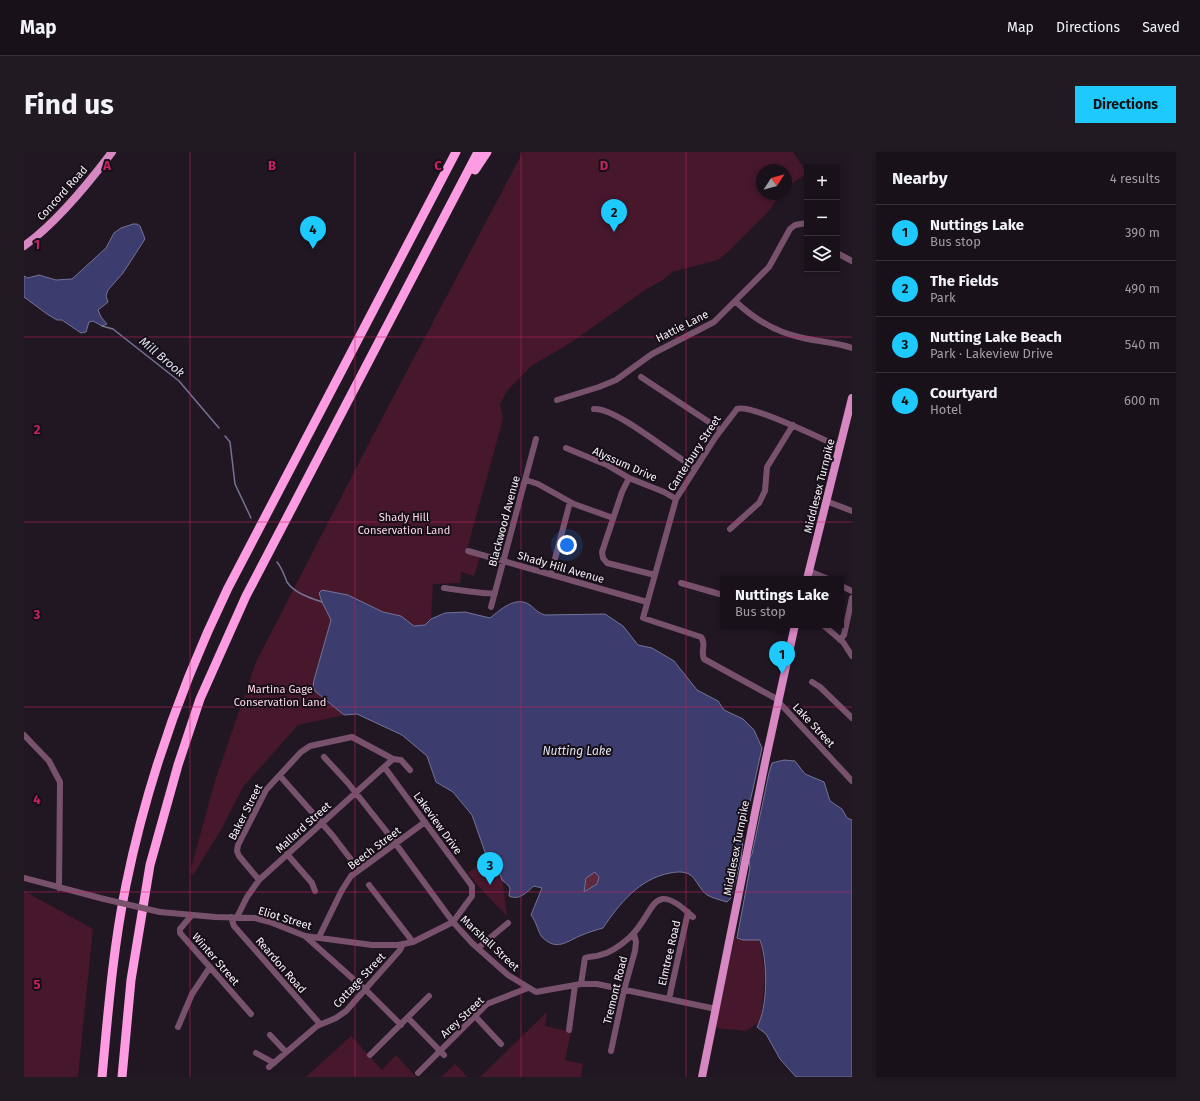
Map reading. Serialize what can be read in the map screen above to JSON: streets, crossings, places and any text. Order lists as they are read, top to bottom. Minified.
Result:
{"streets":{"main road":["Concord Road","Middlesex Turnpike"],"street":["Hattie Lane","Canterbury Street","Alyssum Drive","Blackwood Avenue","Shady Hill Avenue","Lake Street","Baker Street","Lakeview Drive","Mallard Street","Beech Street","Eliot Street","Marshall Street","Elmtree Road","Winter Street","Reardon Road","Cottage Street","Tremont Road","Arey Street"]},"crossings":[["Canterbury Street","Alyssum Drive"],["Canterbury Street","Middlesex Turnpike"],["Canterbury Street","Shady Hill Avenue"],["Canterbury Street","Lake Street"],["Middlesex Turnpike","Lake Street"],["Middlesex Turnpike","Marshall Street"],["Blackwood Avenue","Shady Hill Avenue"],["Baker Street","Mallard Street"],["Lakeview Drive","Mallard Street"],["Lakeview Drive","Beech Street"],["Lakeview Drive","Eliot Street"],["Mallard Street","Eliot Street"],["Mallard Street","Marshall Street"],["Mallard Street","Reardon Road"],["Beech Street","Eliot Street"],["Beech Street","Marshall Street"],["Eliot Street","Marshall Street"],["Eliot Street","Winter Street"],["Eliot Street","Reardon Road"],["Eliot Street","Cottage Street"],["Marshall Street","Elmtree Road"],["Marshall Street","Tremont Road"],["Marshall Street","Arey Street"],["Elmtree Road","Tremont Road"],["Reardon Road","Cottage Street"]],"water":["Mill Brook","Nutting Lake"],"parks":["Shady Hill Conservation Land","Martina Gage Conservation Land"],"north":"top right","page":{"header":"Map","nav":["Map","Directions","Saved"],"buttons":"Directions","title":"Find us","heading":["Nearby","4 results"],"map_buttons":["+","−"],"pins":["2","4","1","3"],"list":[{"mark":"1","name":"Nuttings Lake","note":"Bus stop","value":"390 m"},{"mark":"2","name":"The Fields","note":"Park","value":"490 m"},{"mark":"3","name":"Nutting Lake Beach","note":"Park · Lakeview Drive","value":"540 m"},{"mark":"4","name":"Courtyard","note":"Hotel","value":"600 m"}],"popup":["Nuttings Lake","Bus stop"]},"grid":{"columns":["A","B","C","D"],"rows":["1","2","3","4","5"]}}
